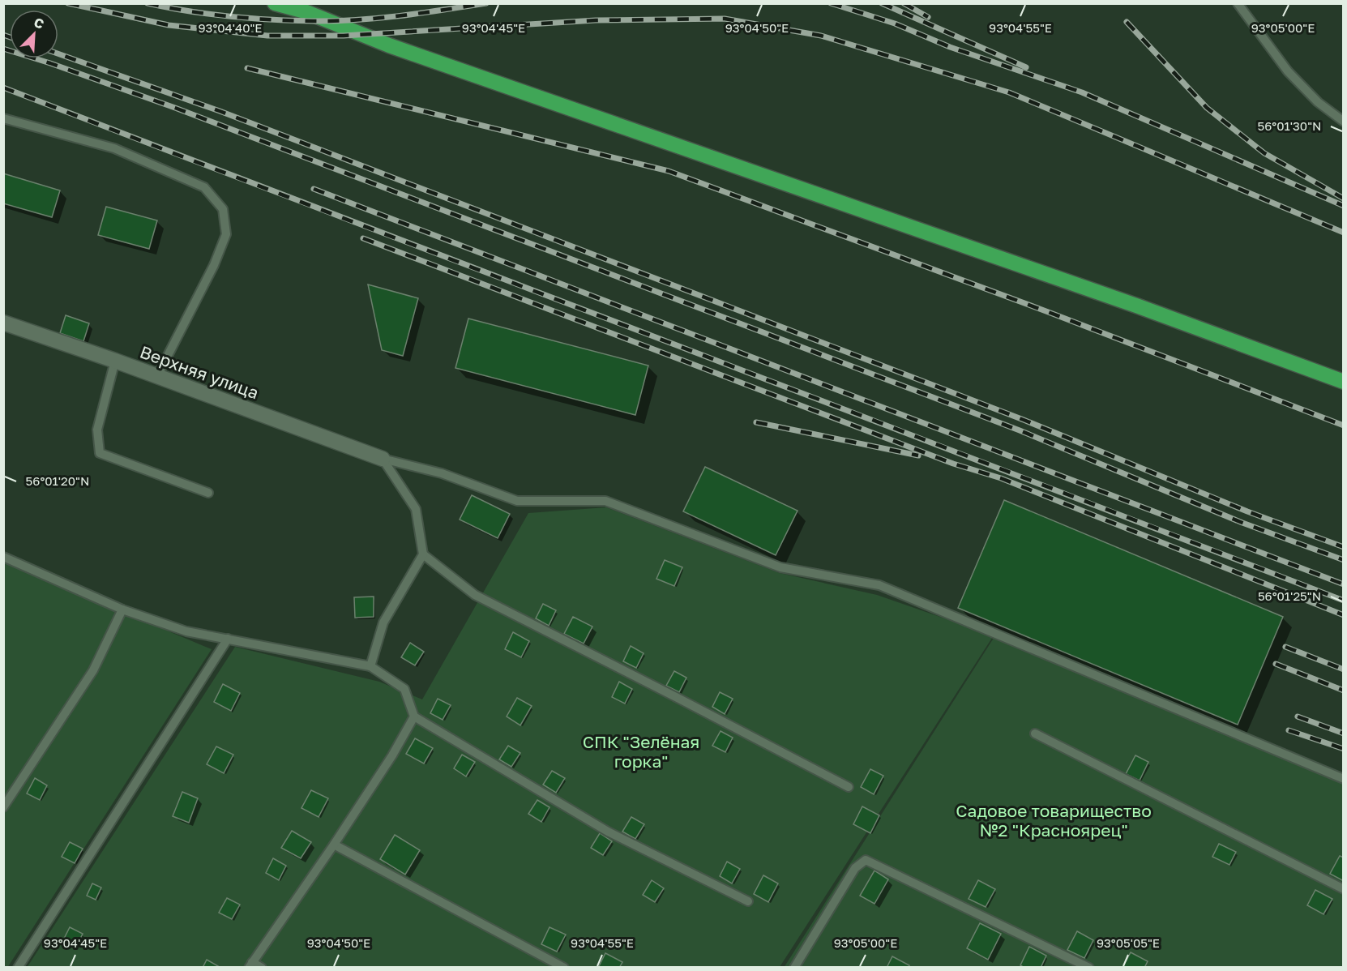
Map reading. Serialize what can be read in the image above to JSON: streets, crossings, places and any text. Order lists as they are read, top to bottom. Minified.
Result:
{"streets":{"street":["Верхняя улица"]},"parks":["СПК \"Зелёная горка\"","Садовое товарищество №2 \"Красноярец\""],"north":"top right","coordinates":["93°04'40\"E","93°04'45\"E","93°04'50\"E","93°04'55\"E","93°05'00\"E","56°01'30\"N","56°01'20\"N","56°01'25\"N","93°05'05\"E"]}
